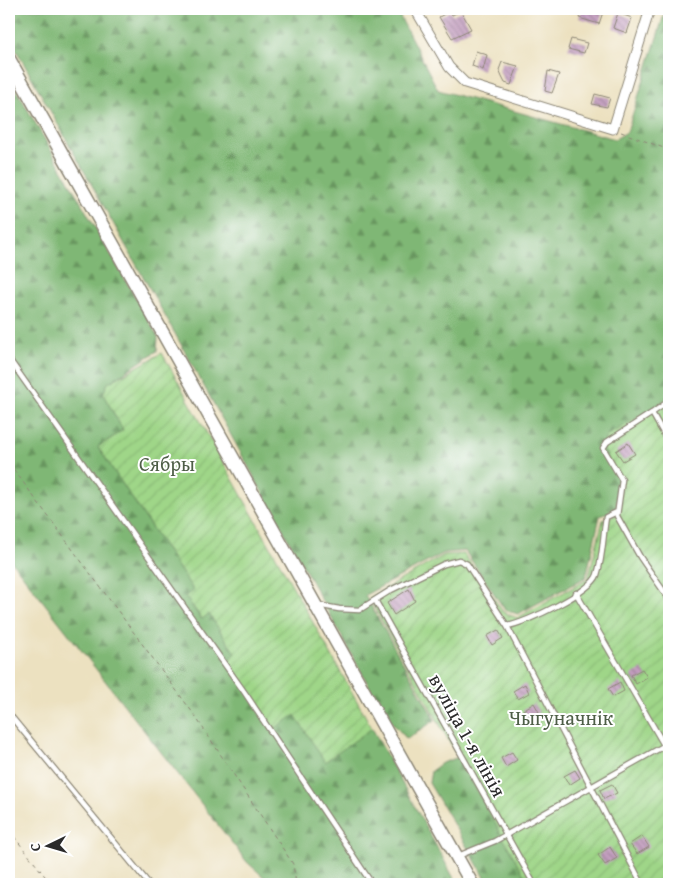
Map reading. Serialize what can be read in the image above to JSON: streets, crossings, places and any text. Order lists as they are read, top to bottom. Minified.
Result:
{"streets":{"lane":["вуліца 1-я лінія"]},"parks":["Сябры","Чыгуначнік"],"north":"left"}
